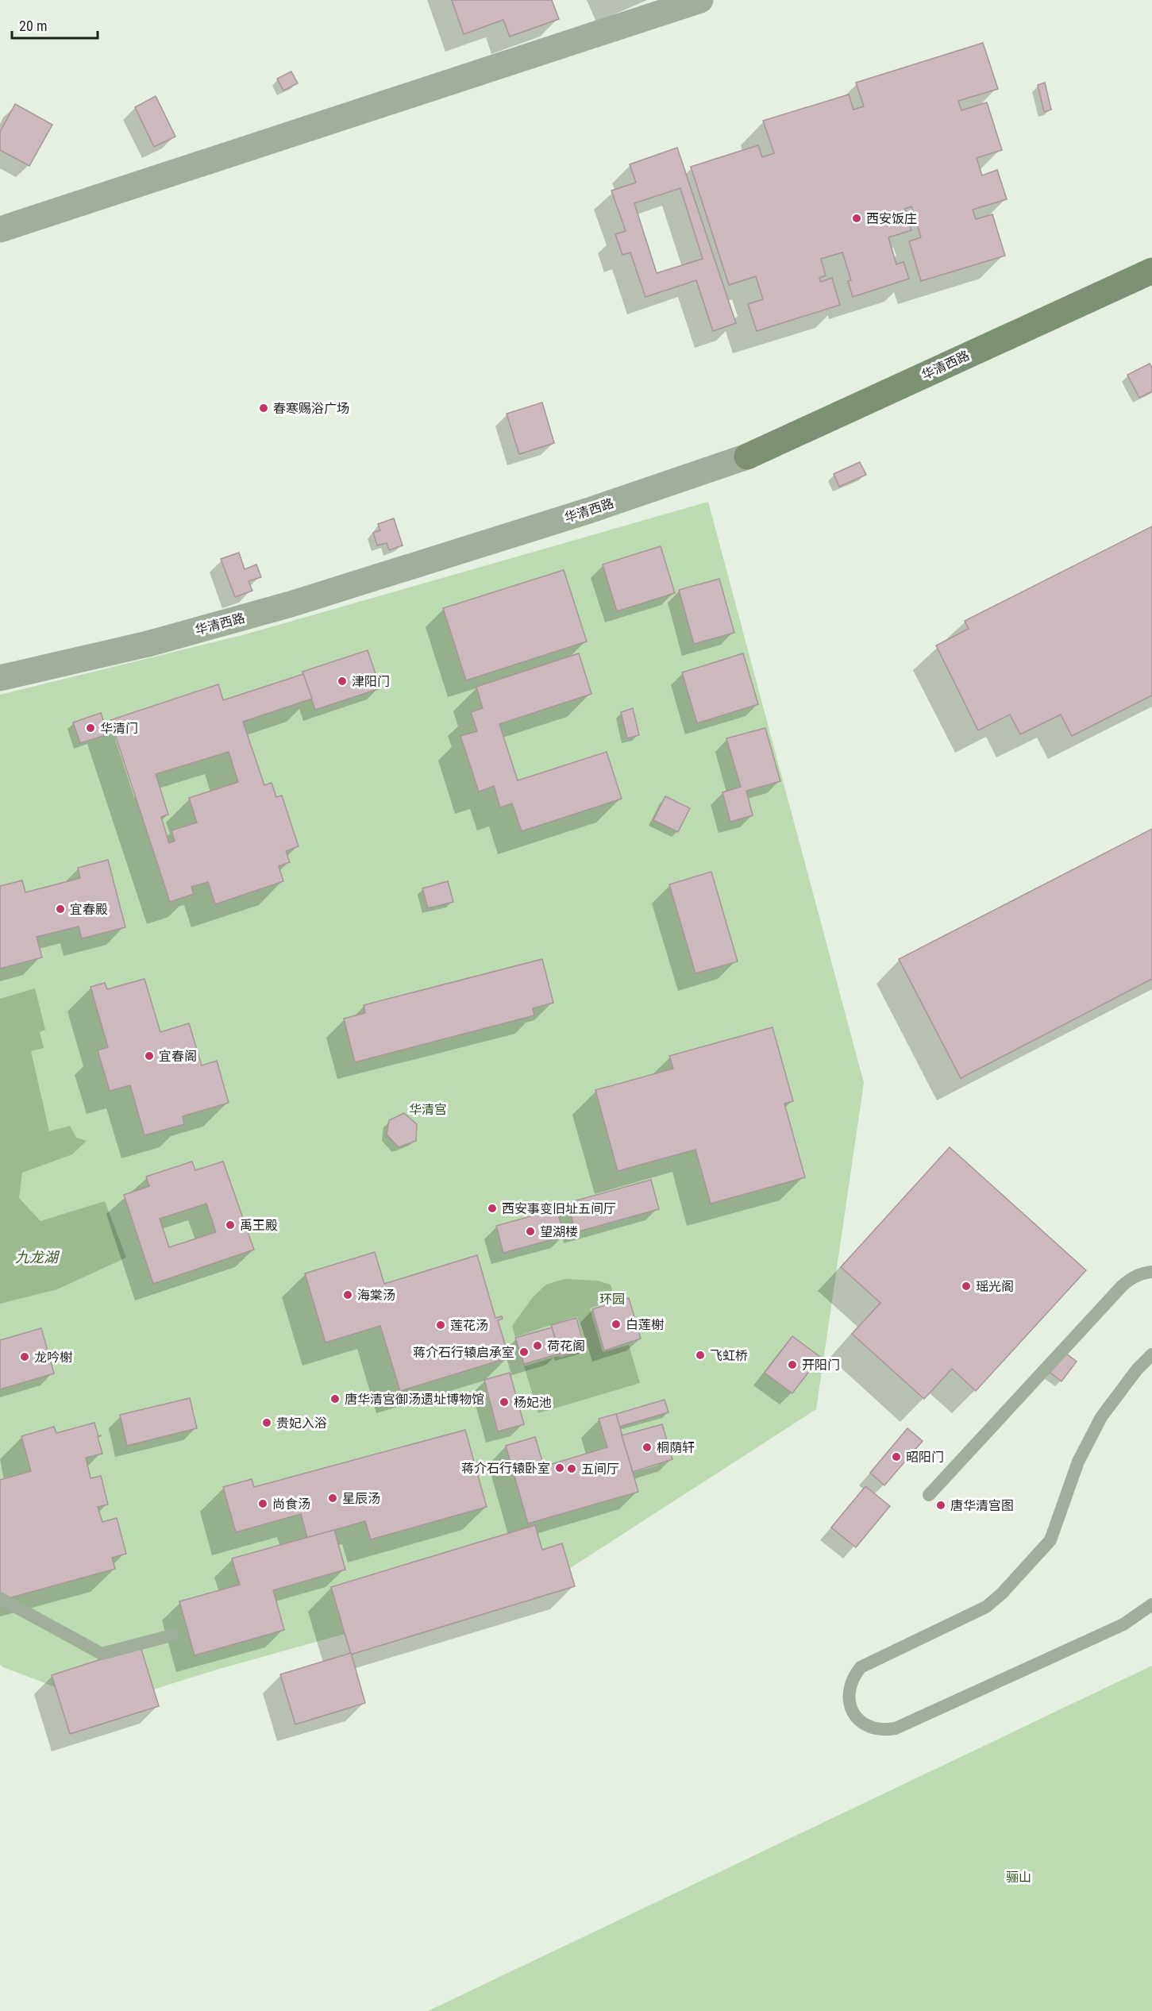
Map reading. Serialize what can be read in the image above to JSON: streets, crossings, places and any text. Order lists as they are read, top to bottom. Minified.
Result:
{"streets":{"street":["华清西路"]},"water":["九龙湖"],"parks":["华清宫","环园","骊山"],"places":["西安饭庄","春寒赐浴广场","津阳门","华清门","宜春殿","宜春阁","西安事变旧址五间厅","禹王殿","望湖楼","瑶光阁","海棠汤","白莲榭","莲花汤","荷花阁","蒋介石行辕启承室","飞虹桥","龙吟榭","开阳门","唐华清宫御汤遗址博物馆","杨妃池","贵妃入浴","桐荫轩","昭阳门","蒋介石行辕卧室","五间厅","星辰汤","尚食汤","唐华清宫图"],"scale_bar":"20 m"}
